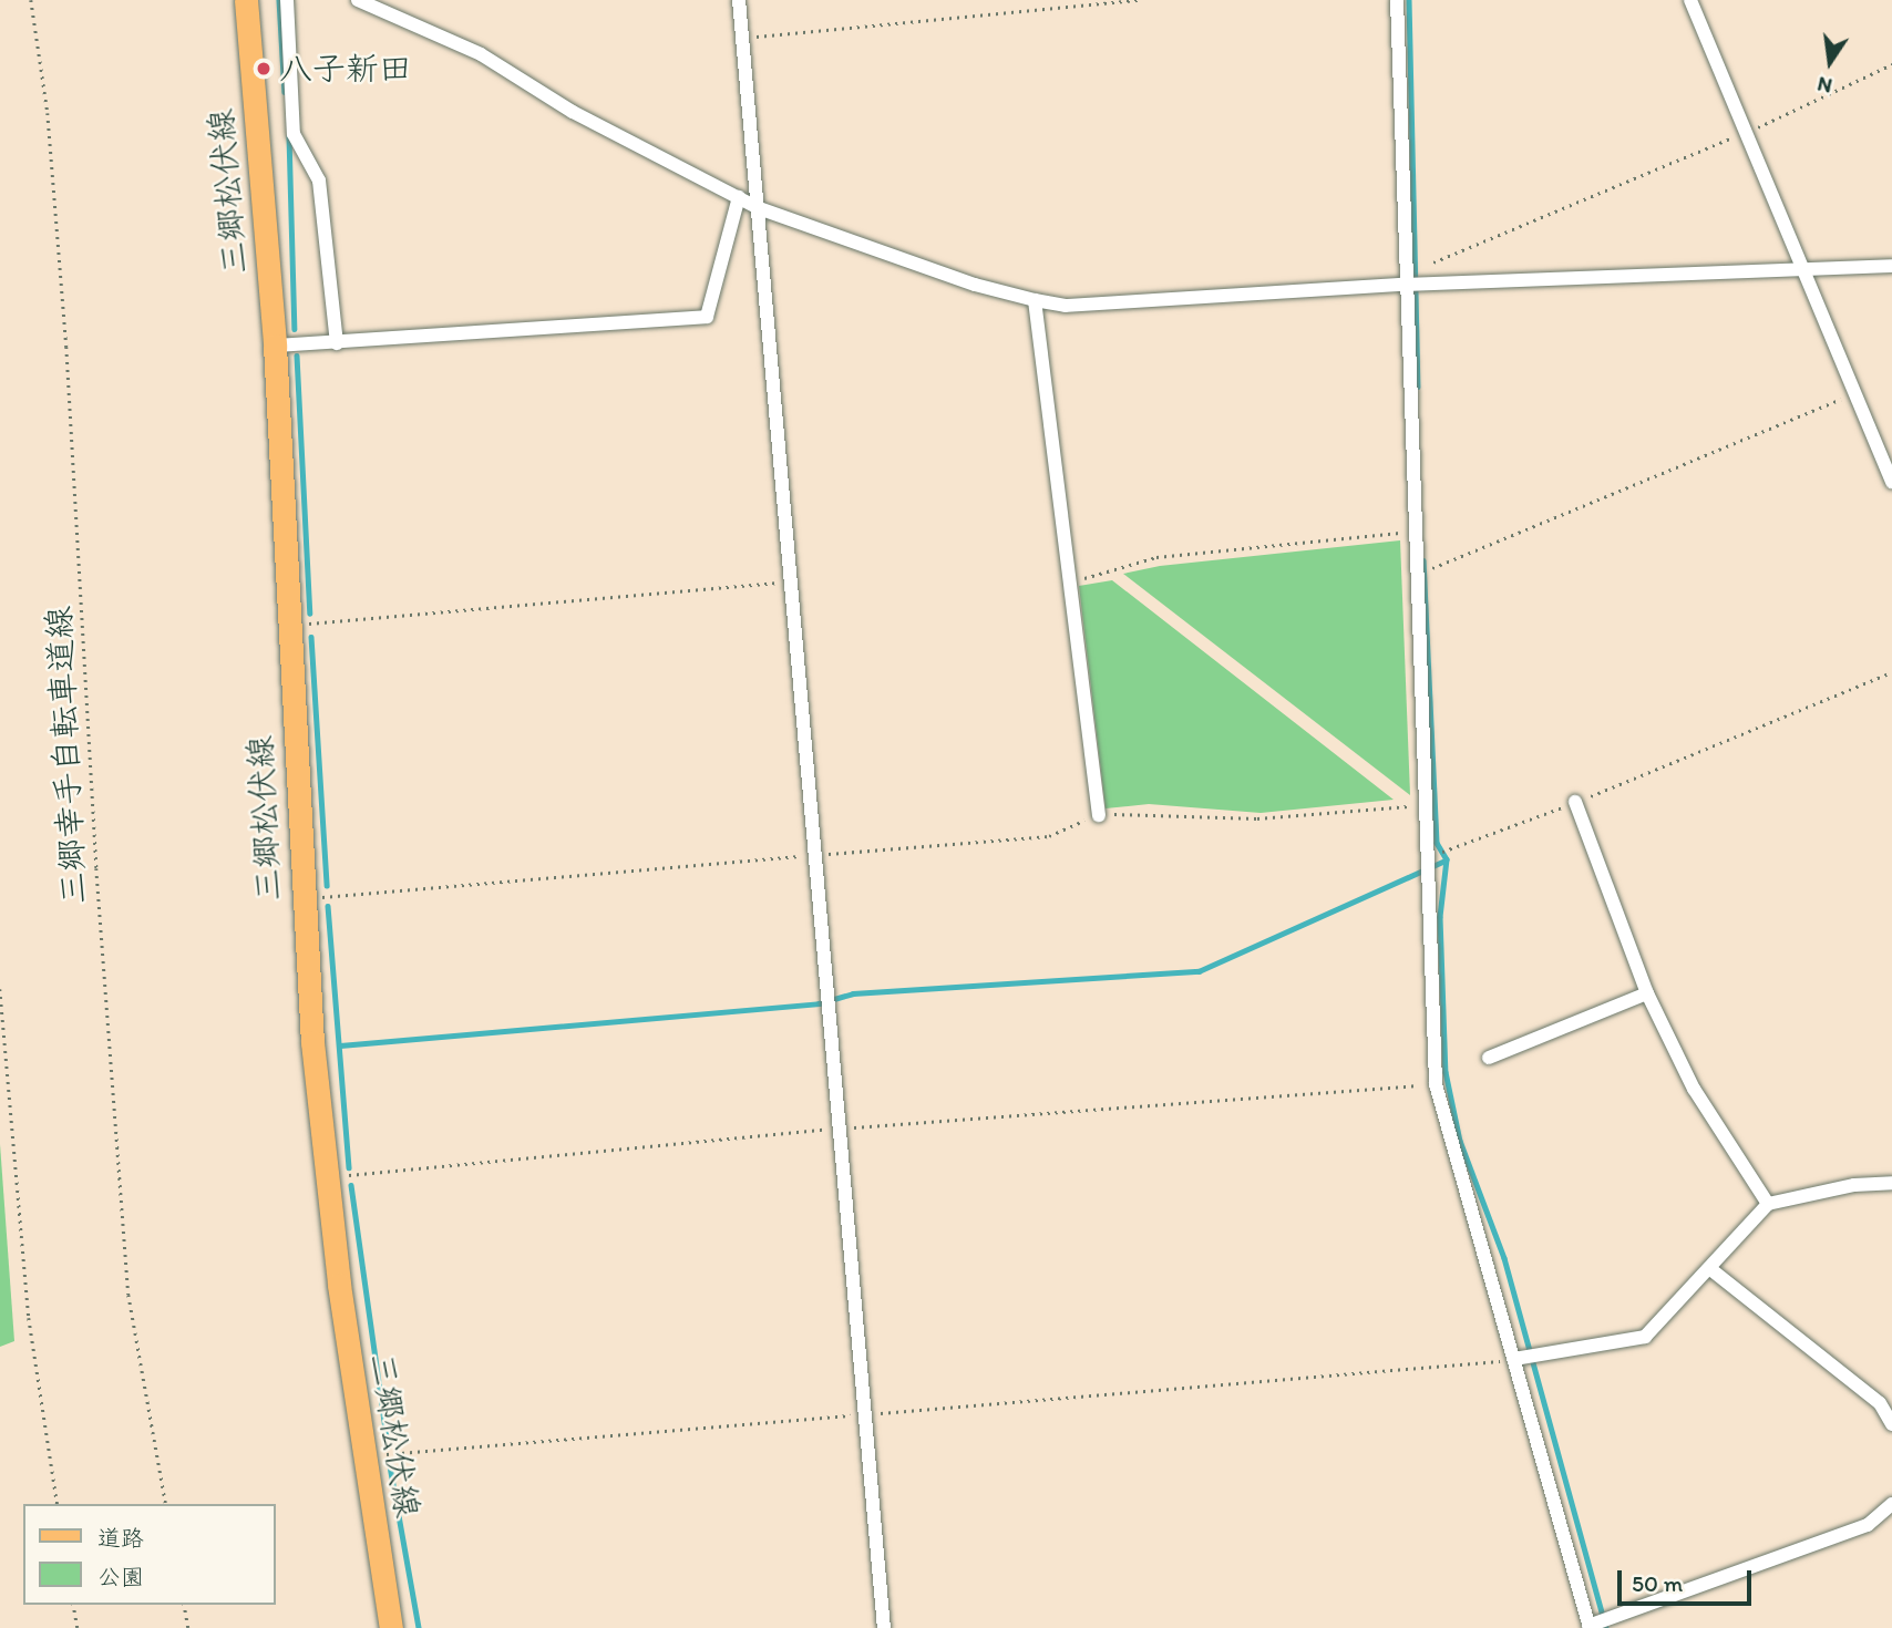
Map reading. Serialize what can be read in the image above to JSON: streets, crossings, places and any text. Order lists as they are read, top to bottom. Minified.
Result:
{"streets":{"main road":["三郷松伏線"],"path":["三郷幸手自転車道線"]},"places":["八子新田"],"legend":["道路","公園"],"scale_bar":"50 m","north":"bottom"}
